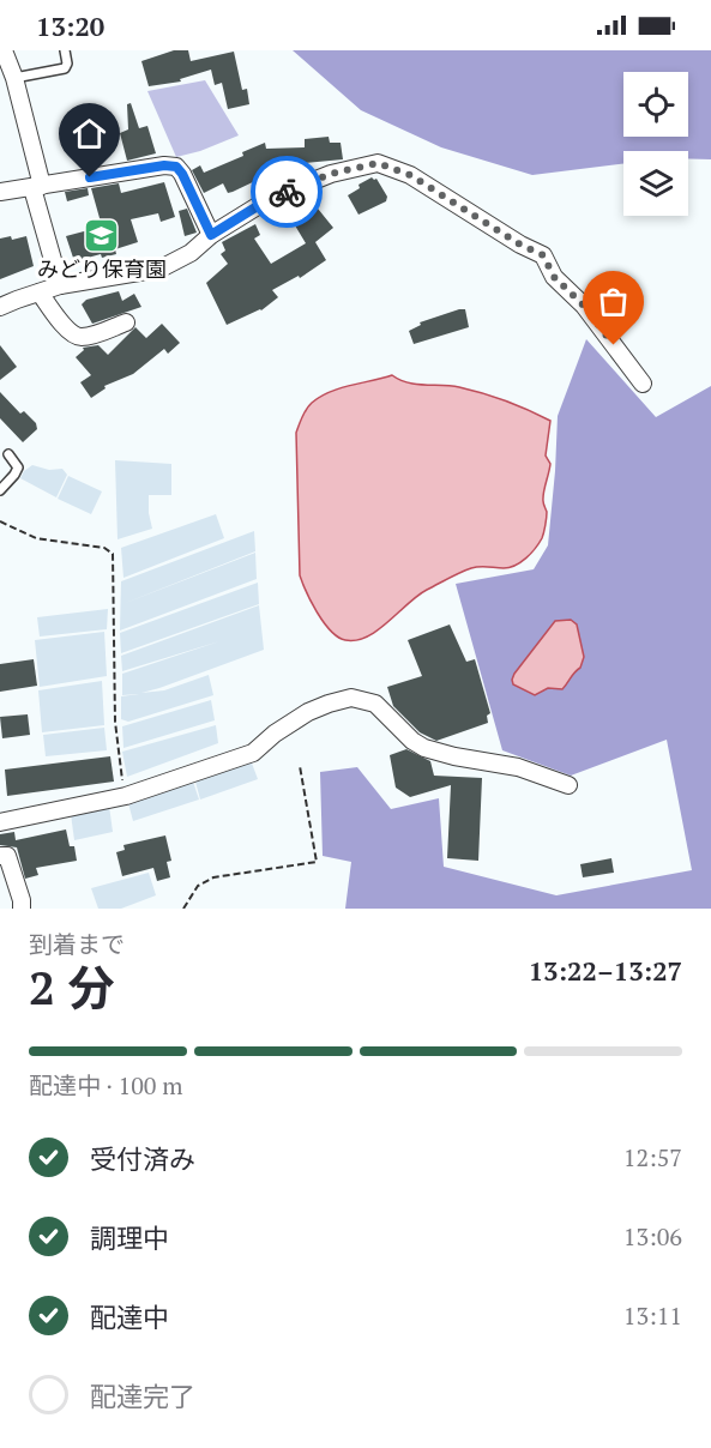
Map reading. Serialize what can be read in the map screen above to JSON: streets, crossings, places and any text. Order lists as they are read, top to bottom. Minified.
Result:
{"places":{"school or university":["みどり保育園"]},"page":{"status":"13:20","heading":["2 分","到着まで","13:22–13:27"],"bar":"配達中 · 100 m","list":[["受付済み","12:57"],["調理中","13:06"],["配達中","13:11"],"配達完了"]}}
